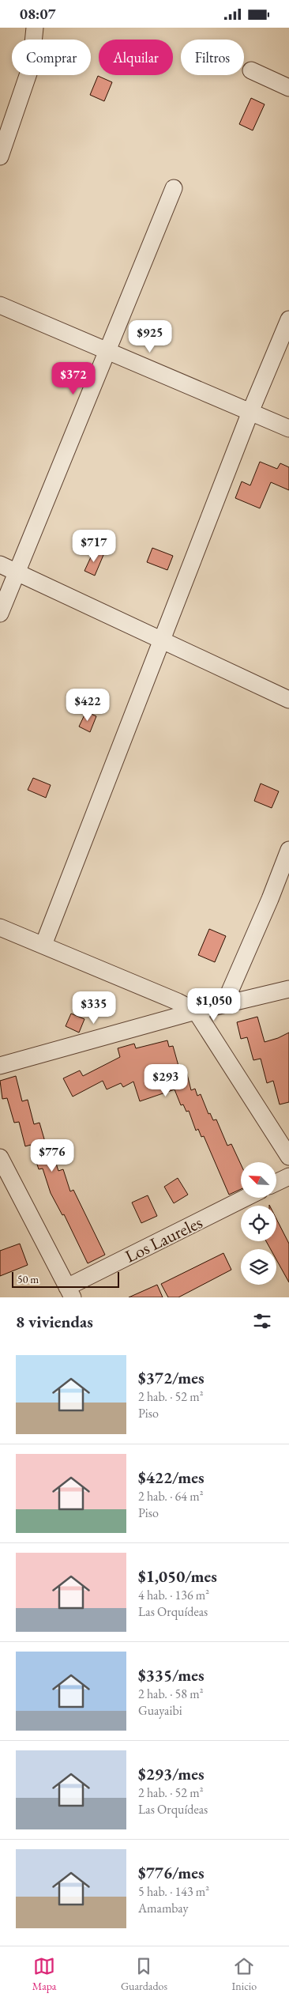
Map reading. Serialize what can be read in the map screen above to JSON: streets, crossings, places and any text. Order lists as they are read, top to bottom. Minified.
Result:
{"streets":{"street":["Los Laureles"]},"scale_bar":"50 m","north":"top left","page":{"status":"08:07","chip":["Comprar","Alquilar","Filtros"],"price":["$925","$372","$717","$422","$1,050","$335","$293","$776"],"scale":"50 m","heading":"8 viviendas","list":[{"name":"$372/mes","note":"2 hab. · 52 m² · Piso"},{"name":"$422/mes","note":"2 hab. · 64 m² · Piso"},{"name":"$1,050/mes","note":"4 hab. · 136 m² · Las Orquídeas"},{"name":"$335/mes","note":"2 hab. · 58 m² · Guayaibi"},{"name":"$293/mes","note":"2 hab. · 52 m² · Las Orquídeas"},{"name":"$776/mes","note":"5 hab. · 143 m² · Amambay"}],"tabs":["Mapa","Guardados","Inicio"]}}
